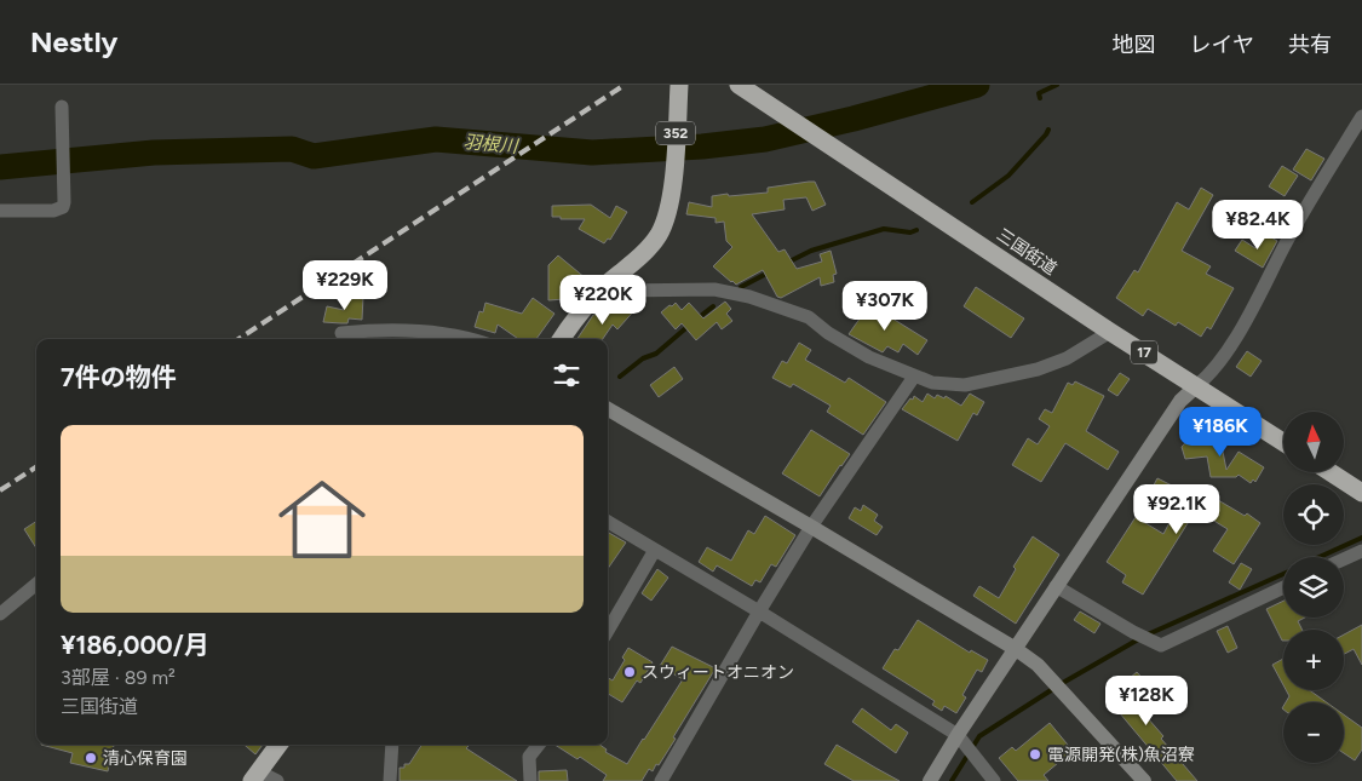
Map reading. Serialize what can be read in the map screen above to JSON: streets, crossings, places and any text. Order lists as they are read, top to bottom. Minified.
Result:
{"streets":{"highway":["352","三国街道","17"]},"water":["羽根川"],"places":["スウィートオニオン","電源開発(株)魚沼寮","清心保育園"],"north":"top","page":{"header":"Nestly","nav":["地図","レイヤ","共有"],"price":["¥82.4K","¥229K","¥220K","¥307K","¥186K","¥92.1K","¥128K"],"heading":"7件の物件","map_buttons":["+","−"],"list":[{"name":"¥186,000/月","note":"3部屋 · 89 m² · 三国街道"}]}}
